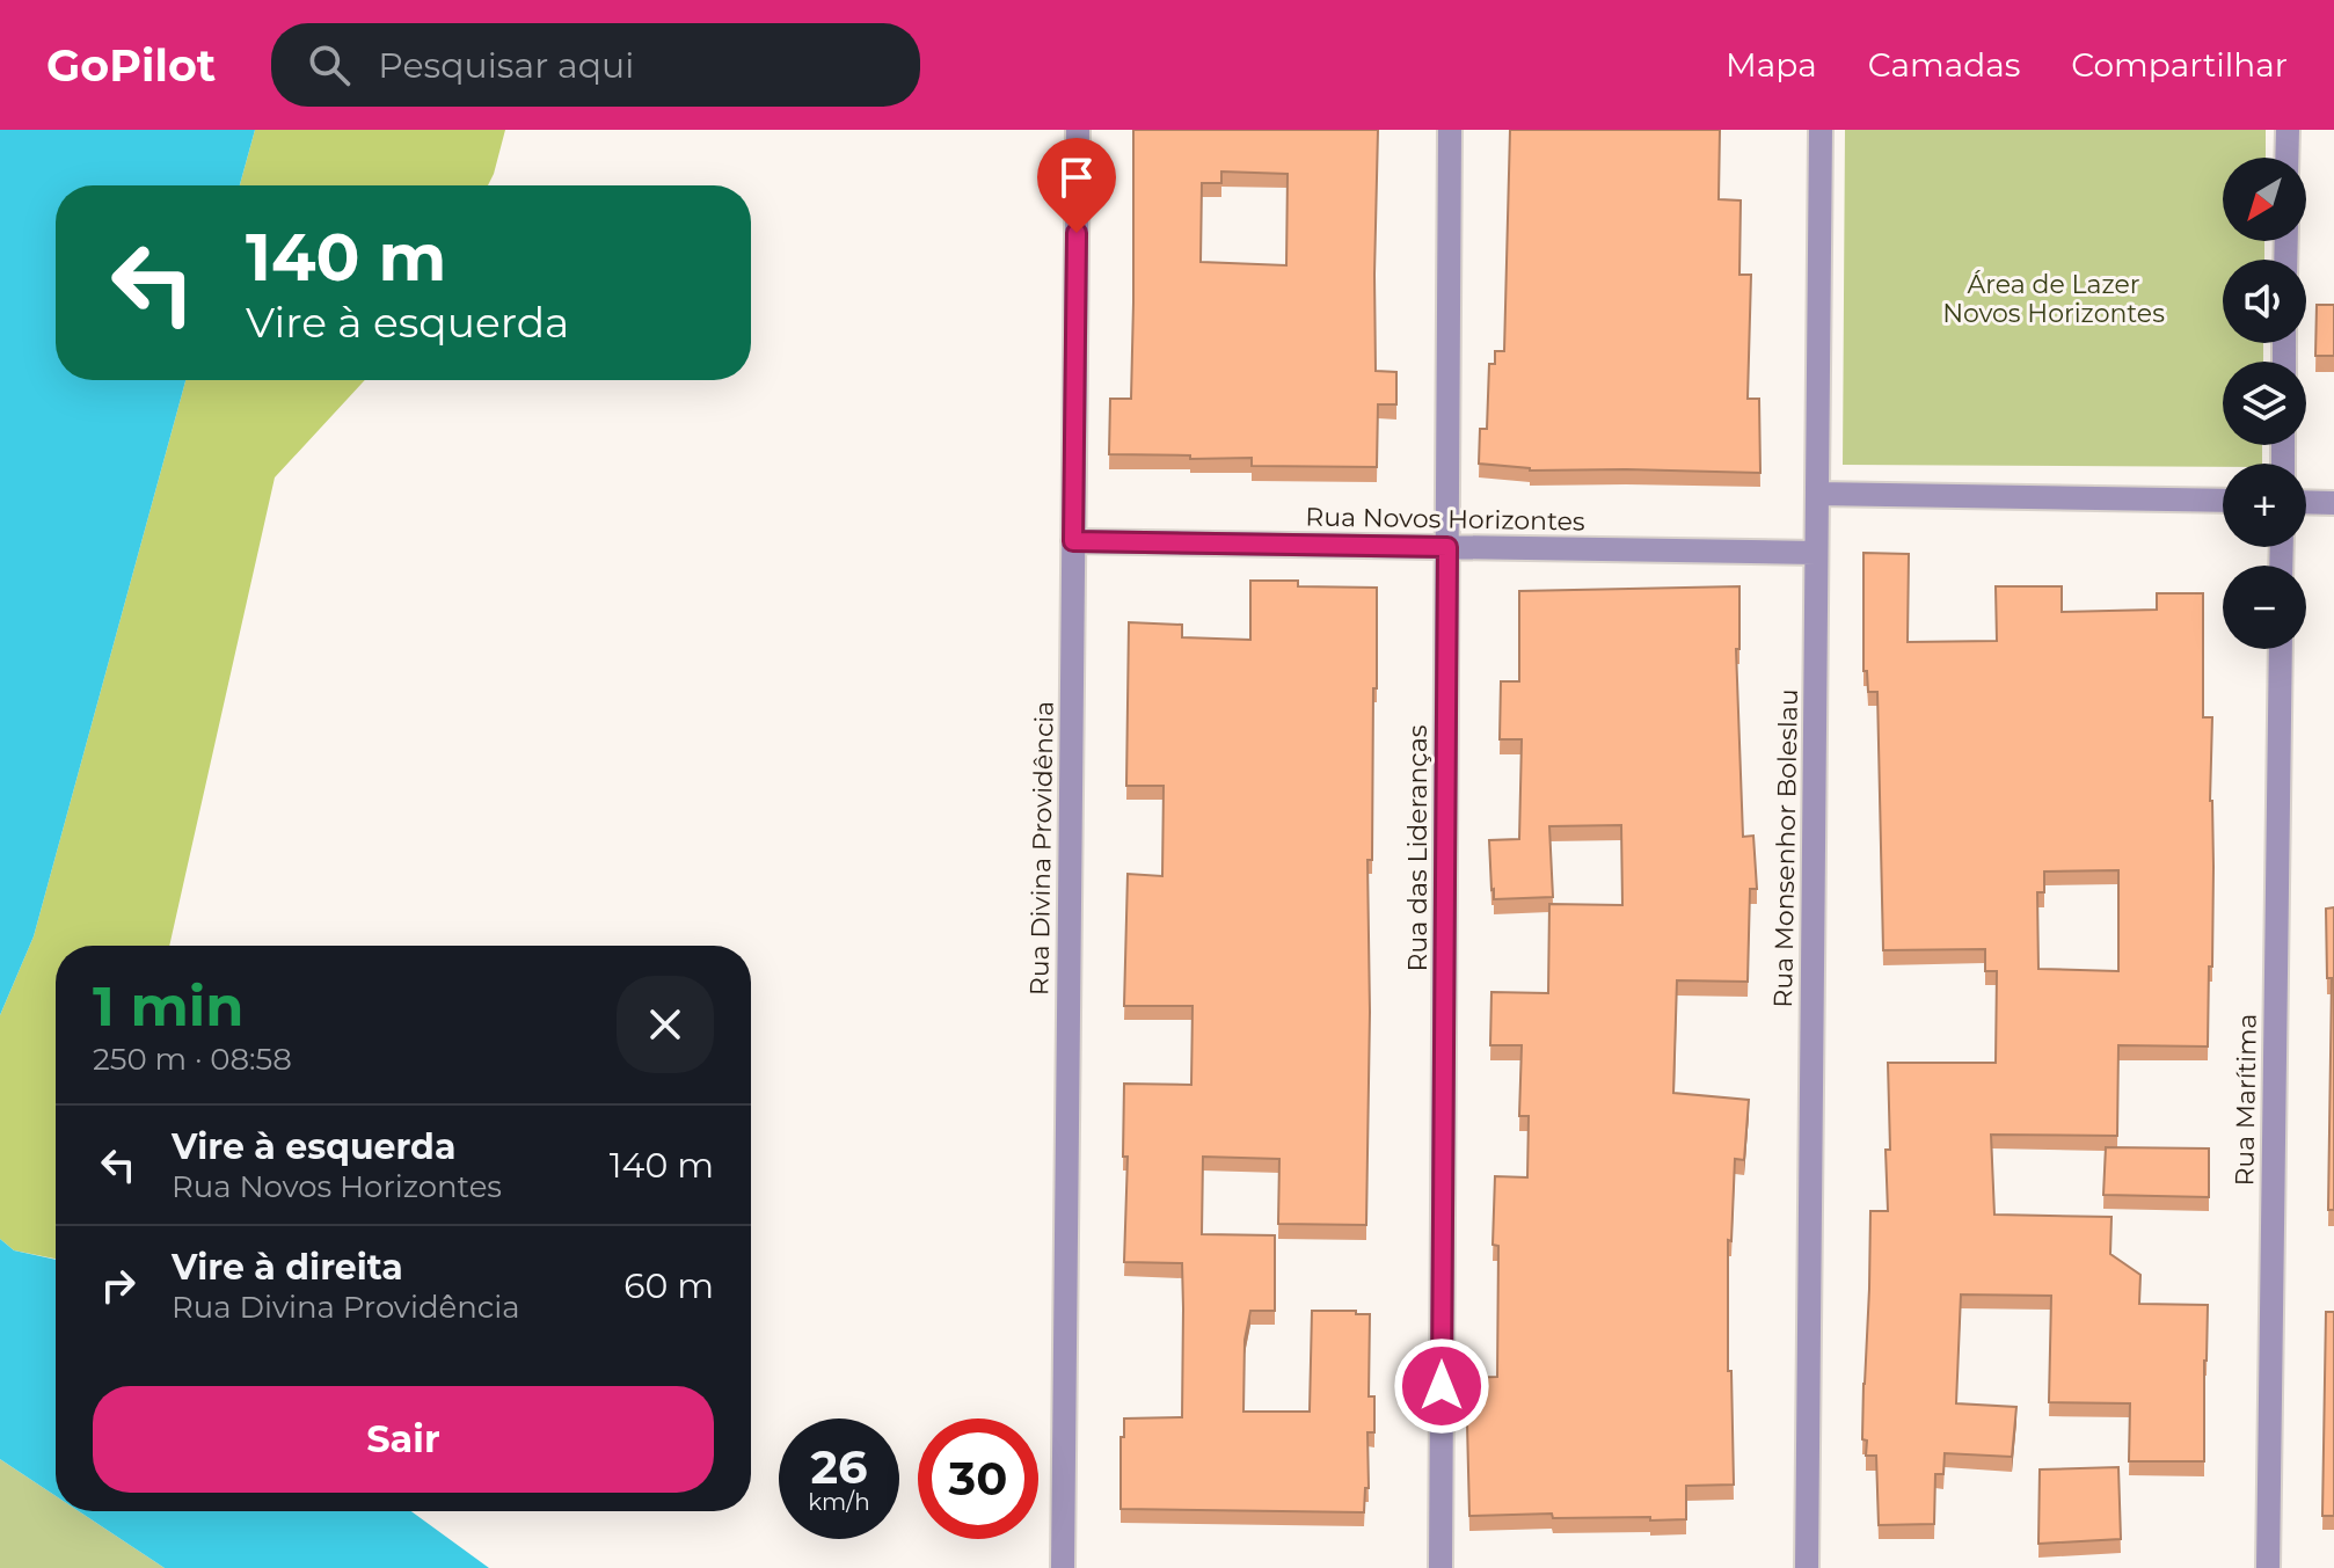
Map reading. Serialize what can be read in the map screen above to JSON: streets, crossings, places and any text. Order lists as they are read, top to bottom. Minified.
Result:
{"streets":{"street":["Rua Novos Horizontes","Rua Divina Providência","Rua das Lideranças","Rua Monsenhor Boleslau","Rua Marítima"]},"crossings":[["Rua Novos Horizontes","Rua Divina Providência"],["Rua Novos Horizontes","Rua das Lideranças"],["Rua Novos Horizontes","Rua Monsenhor Boleslau"]],"parks":["Área de Lazer Novos Horizontes"],"north":"bottom left","page":{"header":"GoPilot","search":"Pesquisar aqui","nav":["Mapa","Camadas","Compartilhar"],"map_buttons":["+","−"],"turn":["140 m","Vire à esquerda"],"heading":["1 min","250 m · 08:58"],"list":[{"name":"Vire à esquerda","note":"Rua Novos Horizontes","value":"140 m"},{"name":"Vire à direita","note":"Rua Divina Providência","value":"60 m"}],"buttons":"Sair","speed":"26 km/h","limit":"30"}}
